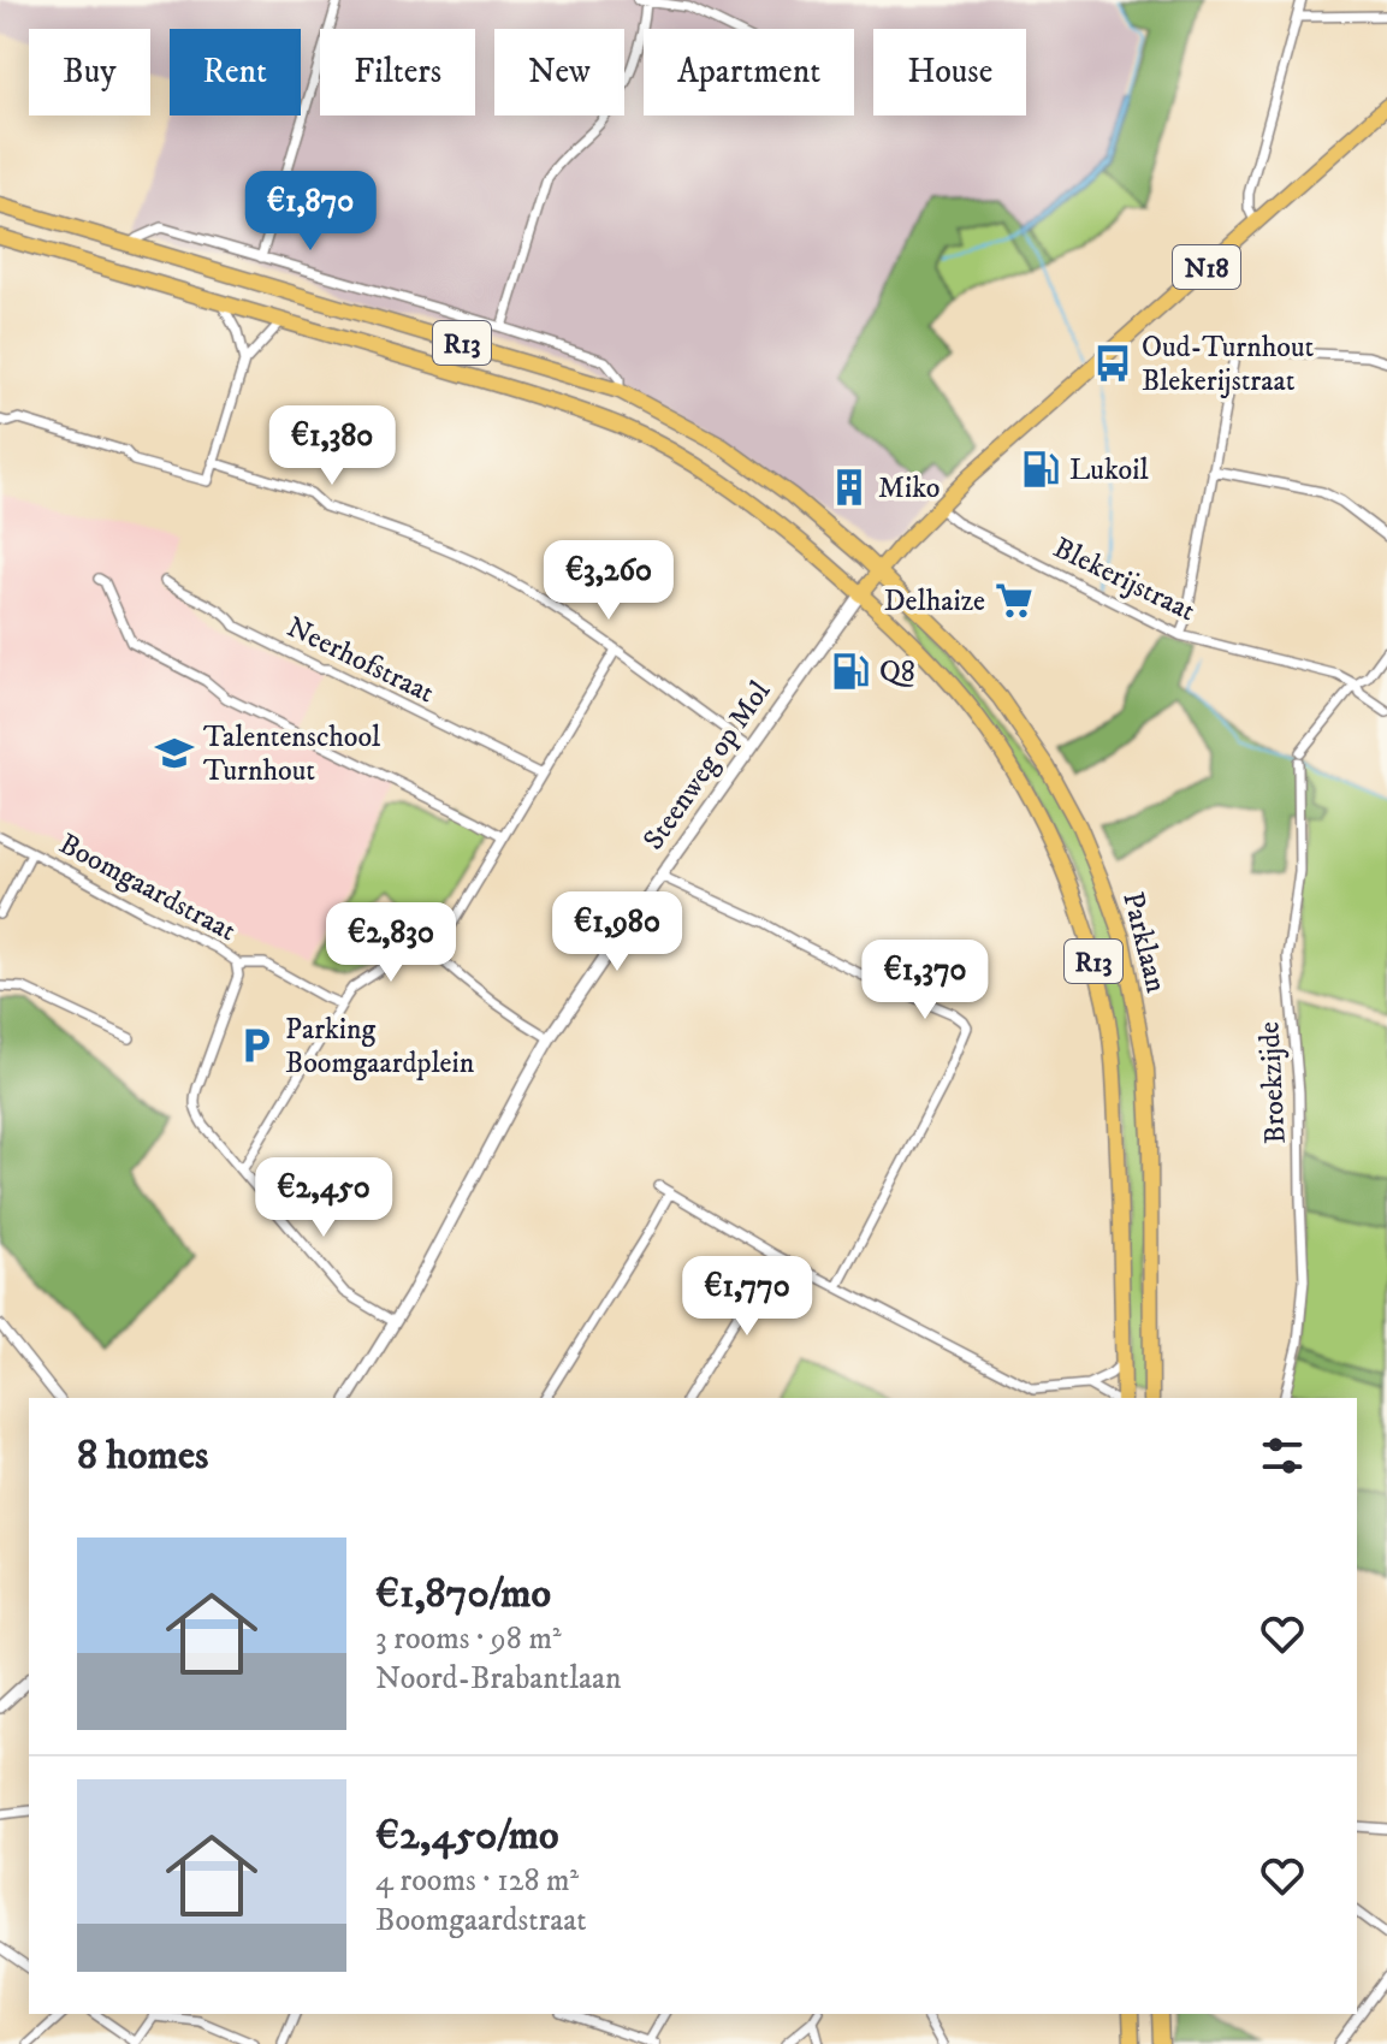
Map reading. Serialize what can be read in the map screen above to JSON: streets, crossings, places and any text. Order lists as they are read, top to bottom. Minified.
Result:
{"streets":{"main road":["N18","R13","Steenweg op Mol","Parklaan"],"street":["Blekerijstraat","Neerhofstraat","Boomgaardstraat","Broekzijde"]},"crossings":[["N18","Steenweg op Mol"],["R13","Steenweg op Mol"],["R13","Parklaan"],["Blekerijstraat","Steenweg op Mol"],["Blekerijstraat","Broekzijde"],["Steenweg op Mol","Boomgaardstraat"],["Steenweg op Mol","Parklaan"]],"places":{"bus stop":["Oud-Turnhout Blekerijstraat"],"fuel station":["Lukoil","Q8"],"building":["Miko"],"supermarket":["Delhaize"],"school or university":["Talentenschool Turnhout"],"parking":["Parking Boomgaardplein"]},"page":{"chip":["Buy","Rent","Filters","New","Apartment","House"],"price":["€1,870","€1,380","€3,260","€1,980","€2,830","€1,370","€2,450","€1,770"],"heading":"8 homes","list":[{"name":"€1,870/mo","note":"3 rooms · 98 m² · Noord-Brabantlaan"},{"name":"€2,450/mo","note":"4 rooms · 128 m² · Boomgaardstraat"}]}}
